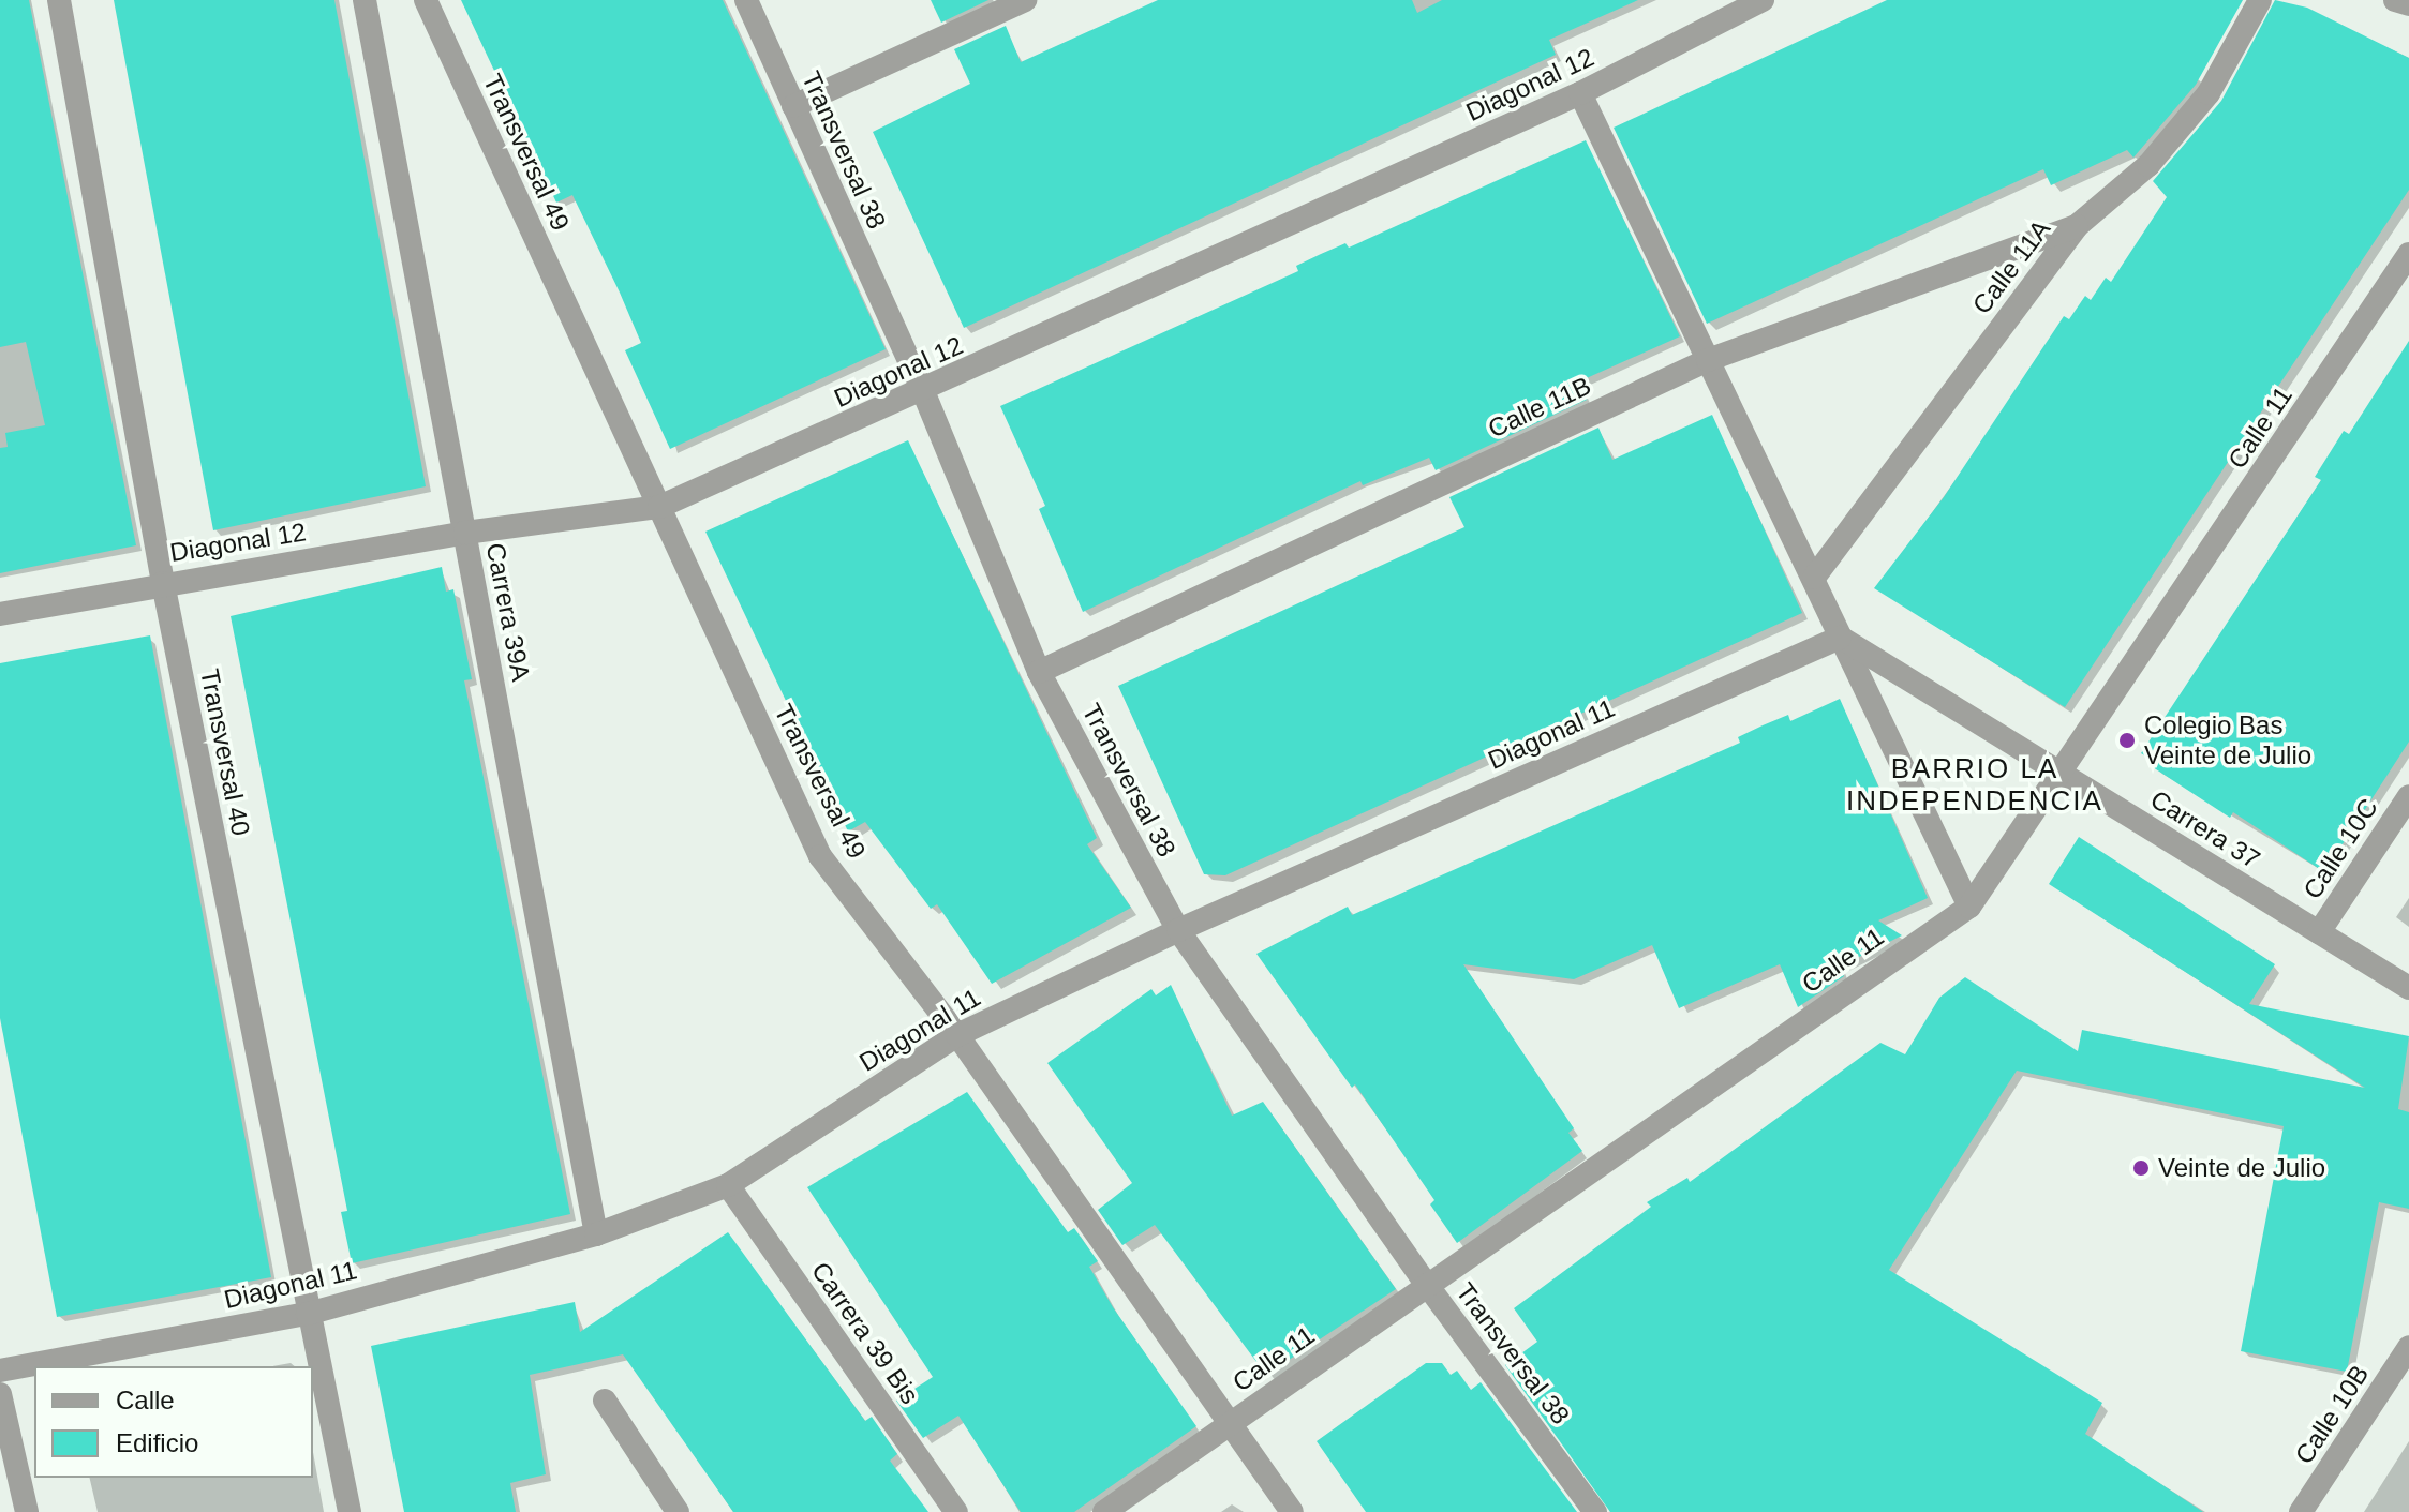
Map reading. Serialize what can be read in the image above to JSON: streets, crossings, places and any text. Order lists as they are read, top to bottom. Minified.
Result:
{"streets":{"street":["Diagonal 12","Transversal 38","Transversal 49","Calle 11A","Calle 11B","Calle 11","Carrera 39A","Diagonal 11","Transversal 40","Carrera 37","Calle 10C","Carrera 39 Bis","Calle 10B"]},"crossings":[["Diagonal 12","Transversal 38"],["Diagonal 12","Transversal 49"],["Diagonal 12","Carrera 39A"],["Diagonal 12","Transversal 40"],["Transversal 38","Calle 11B"],["Transversal 38","Calle 11"],["Transversal 38","Diagonal 11"],["Transversal 49","Calle 11"],["Transversal 49","Diagonal 11"],["Calle 11A","Calle 11B"],["Calle 11","Carrera 37"],["Carrera 39A","Diagonal 11"],["Diagonal 11","Transversal 40"],["Diagonal 11","Carrera 37"],["Diagonal 11","Carrera 39 Bis"],["Carrera 37","Calle 10C"]],"districts":["BARRIO LA INDEPENDENCIA"],"places":["Colegio Bas Veinte de Julio","Veinte de Julio"],"legend":["Calle","Edificio"]}
